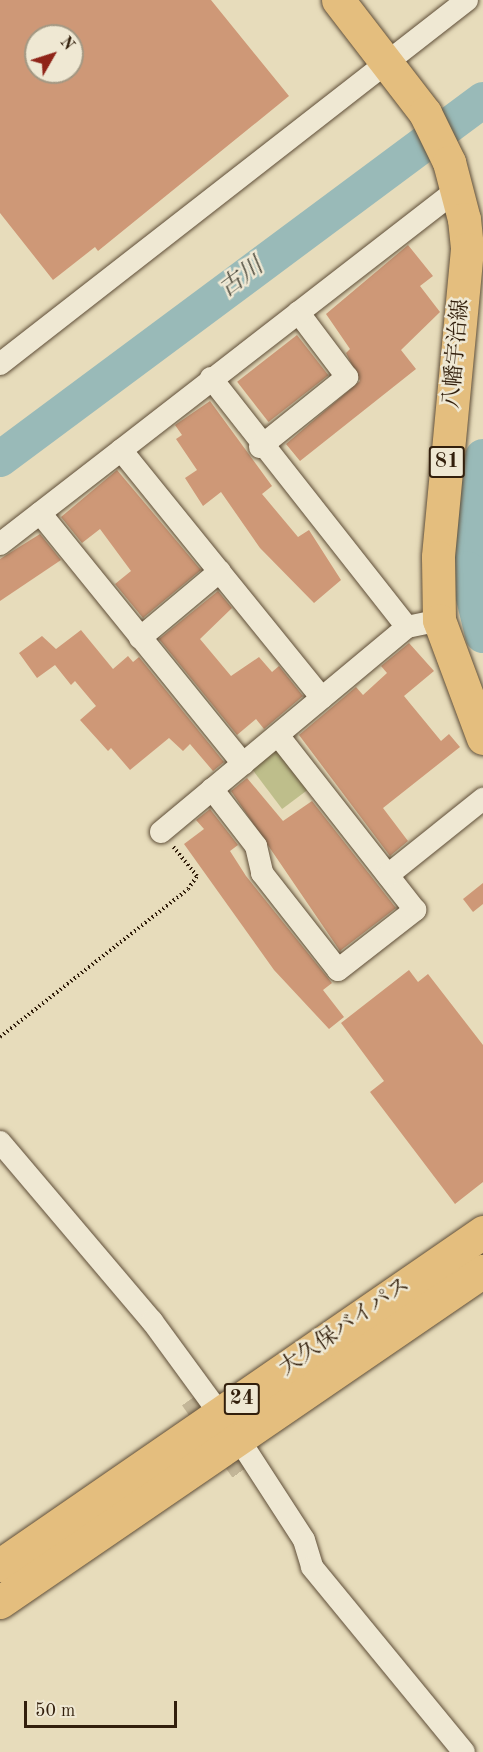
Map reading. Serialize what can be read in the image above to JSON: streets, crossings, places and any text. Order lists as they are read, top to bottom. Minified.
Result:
{"streets":{"main road":["八幡宇治線","81","大久保バイパス","24"]},"water":["古川"],"scale_bar":"50 m","north":"top right"}
